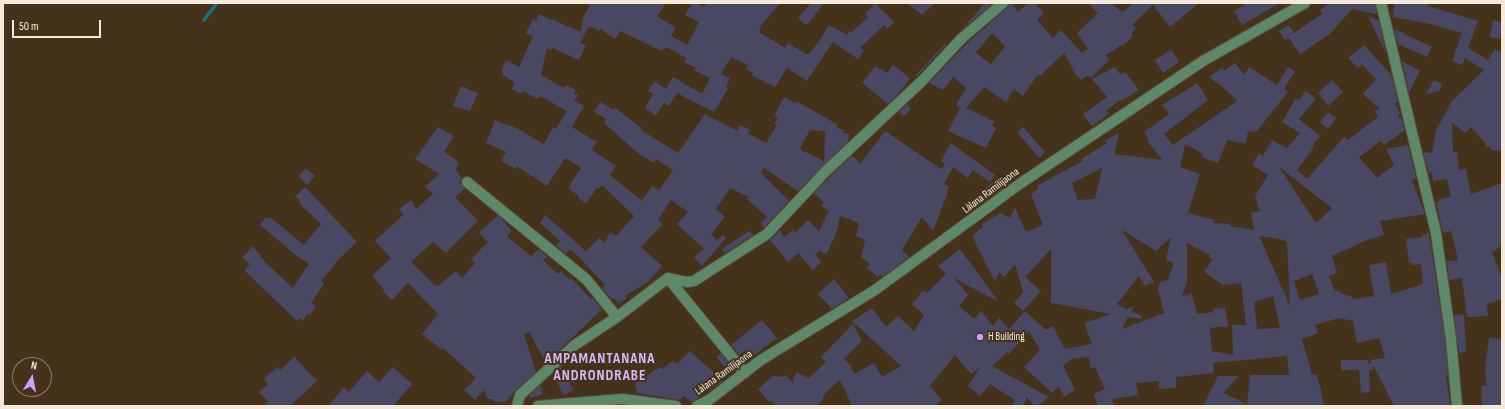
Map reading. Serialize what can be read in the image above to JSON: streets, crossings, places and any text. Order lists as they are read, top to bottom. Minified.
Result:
{"streets":{"street":["Làlana Ramilijaona"]},"districts":["AMPAMANTANANA ANDRONDRABE"],"places":["H Building"],"scale_bar":"50 m","north":"top"}
